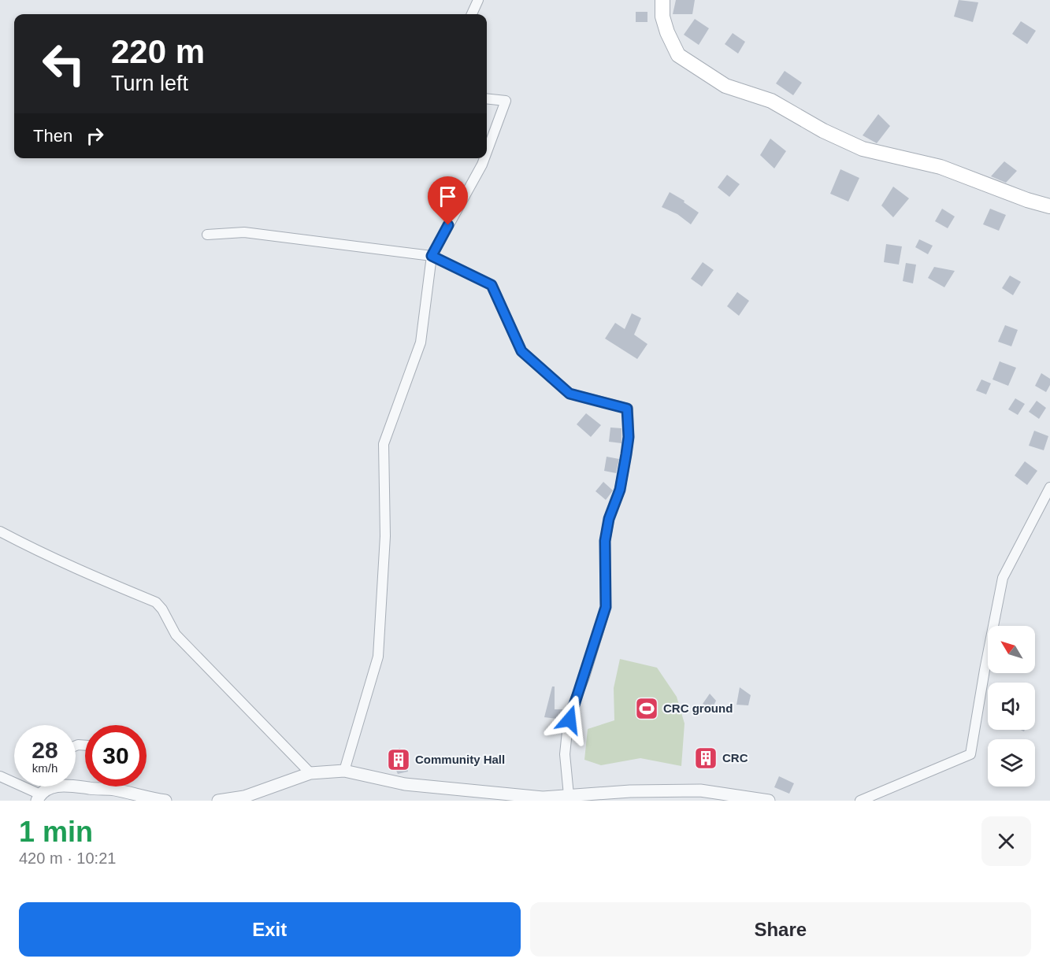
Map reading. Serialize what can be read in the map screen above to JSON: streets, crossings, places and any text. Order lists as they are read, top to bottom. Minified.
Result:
{"places":{"sports":["CRC ground"],"building":["CRC","Community Hall"]},"north":"top left","page":{"turn":["220 m","Turn left"],"then":"Then","speed":"28 km/h","limit":"30","heading":["1 min","420 m · 10:21"],"buttons":["Exit","Share"]}}
